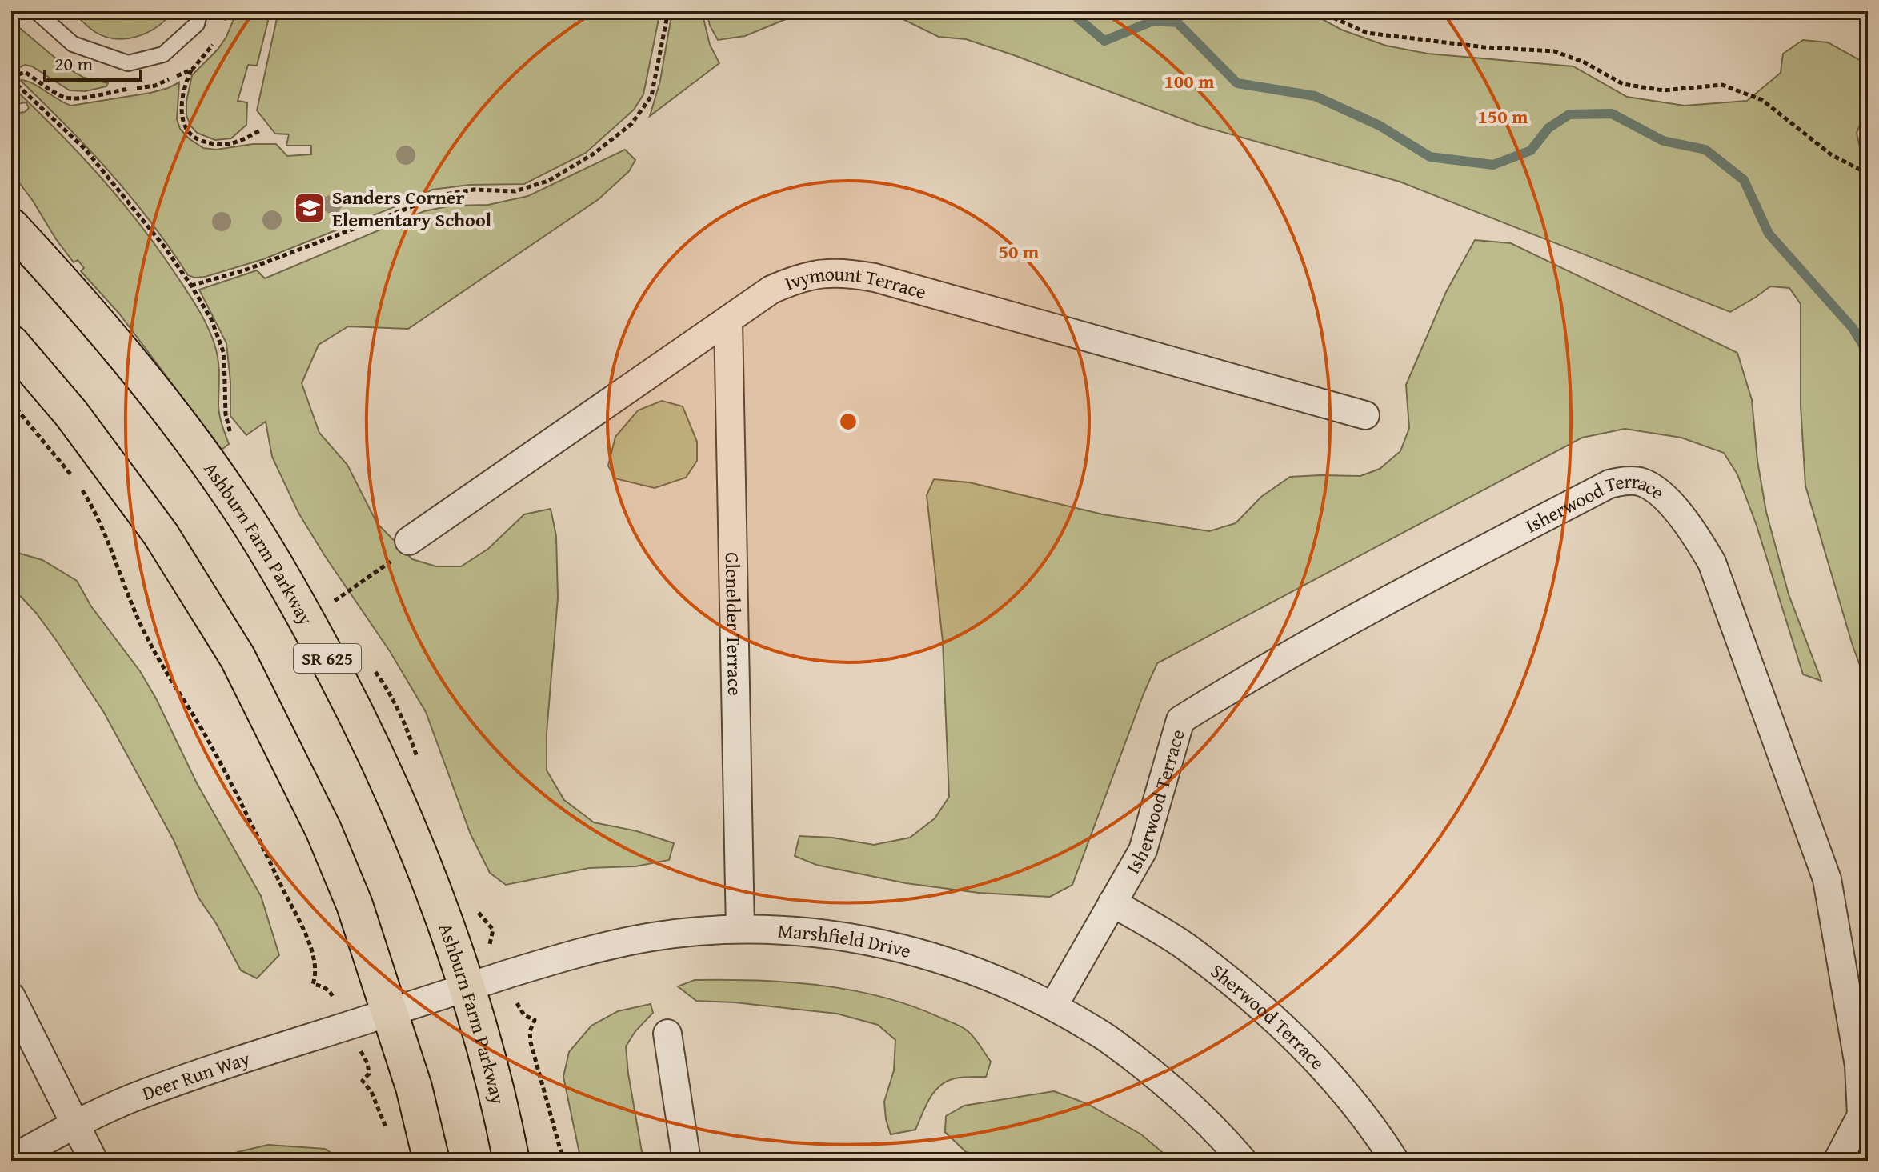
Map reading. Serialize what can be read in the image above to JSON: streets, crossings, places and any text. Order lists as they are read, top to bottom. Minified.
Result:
{"streets":{"main road":["Ashburn Farm Parkway","SR 625"],"street":["Ivymount Terrace","Isherwood Terrace","Glenelder Terrace","Marshfield Drive","Sherwood Terrace","Deer Run Way"]},"crossings":[["Ivymount Terrace","Glenelder Terrace"],["Isherwood Terrace","Marshfield Drive"],["Isherwood Terrace","Sherwood Terrace"],["Ashburn Farm Parkway","Marshfield Drive"],["Glenelder Terrace","Marshfield Drive"],["Marshfield Drive","Deer Run Way"]],"places":{"school or university":["Sanders Corner Elementary School"]},"scale_bar":"20 m","rings":["100 m","150 m","50 m"]}
